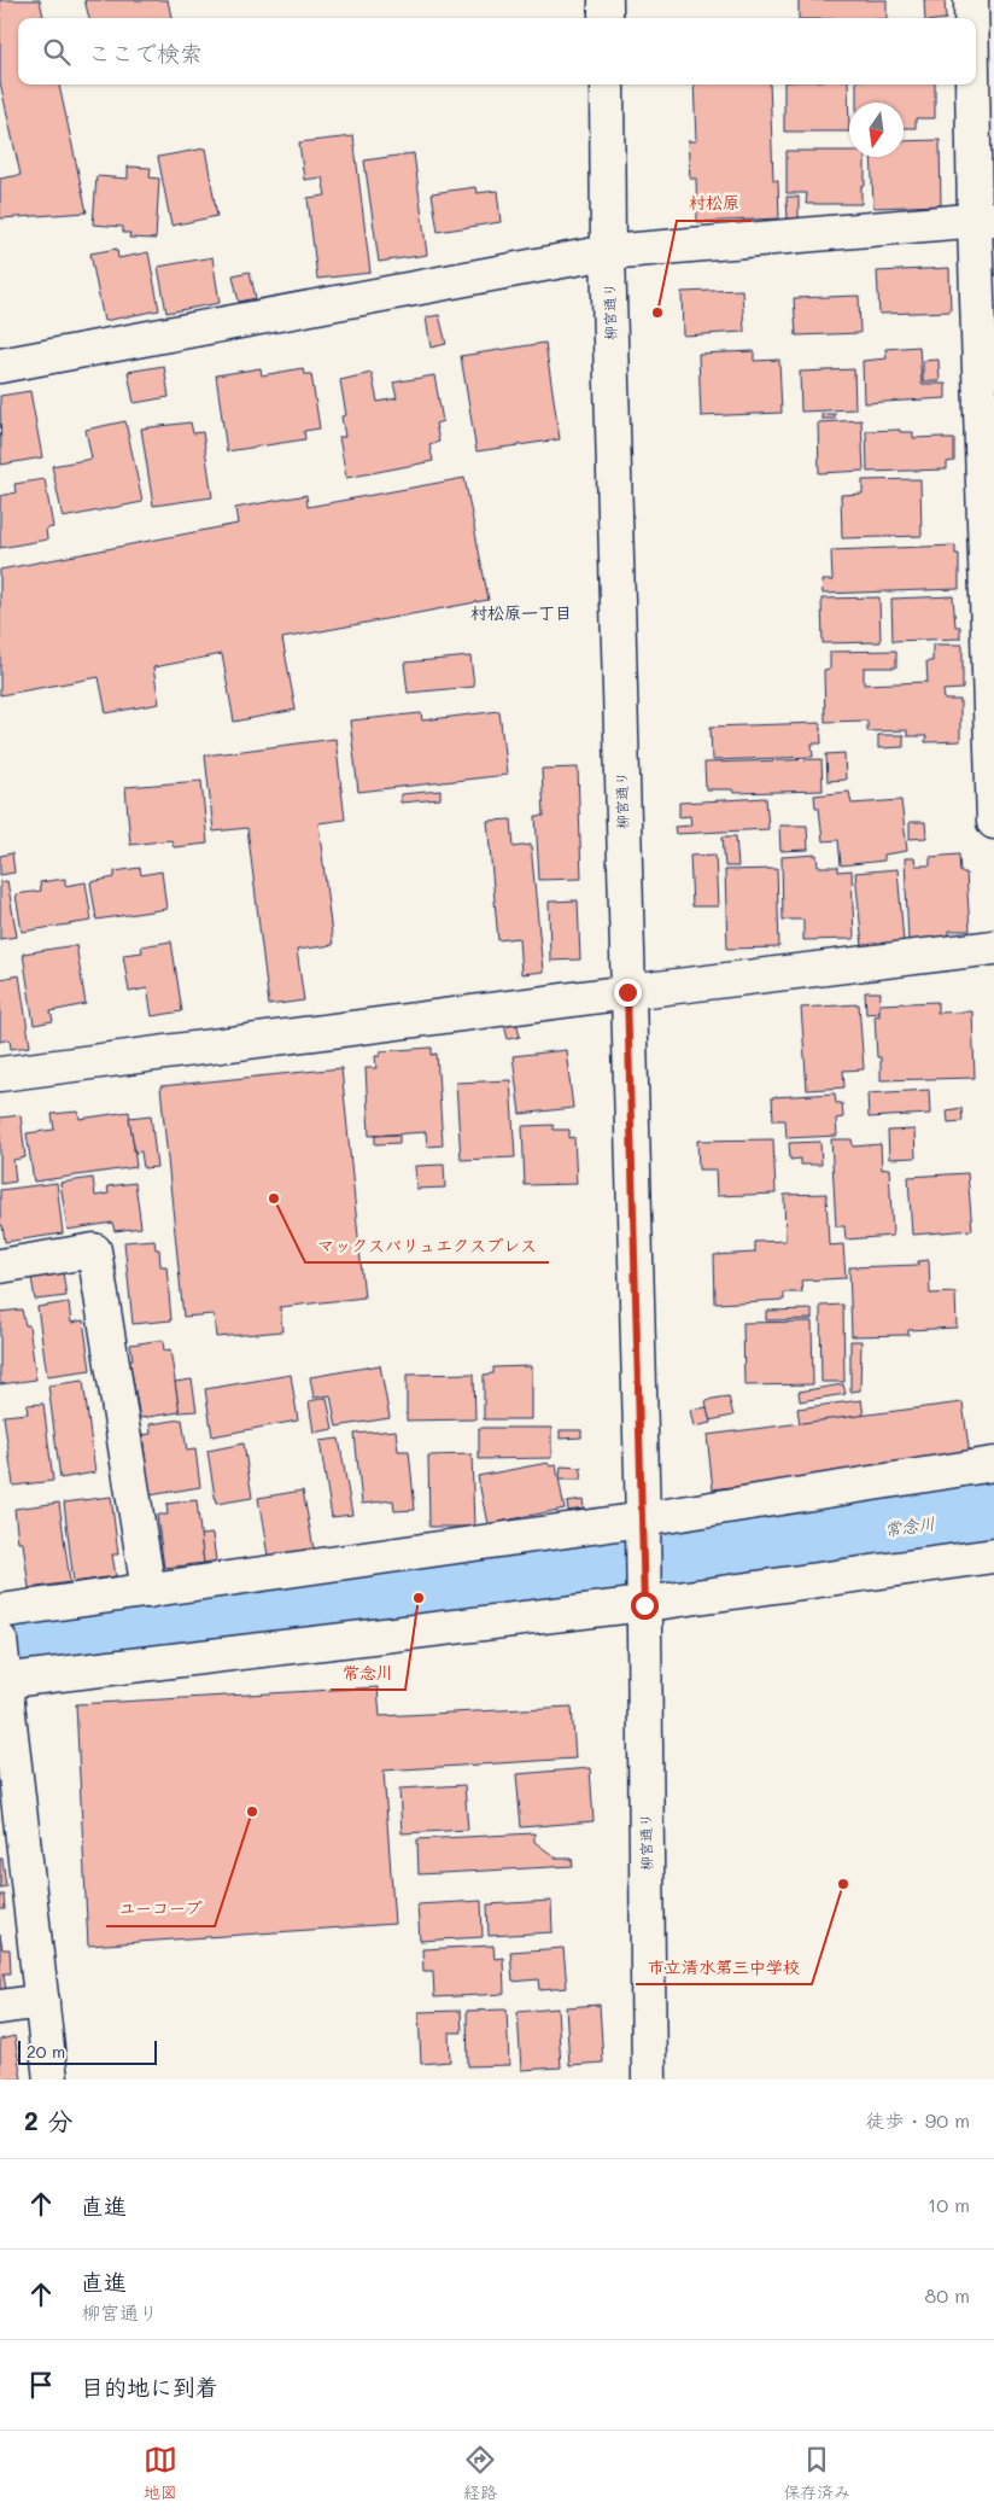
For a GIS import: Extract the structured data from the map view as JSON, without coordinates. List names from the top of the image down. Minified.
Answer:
{"streets":{"street":["柳宮通り"]},"districts":["村松原一丁目"],"water":["常念川"],"places":["村松原","マックスバリュエクスプレス","常念川","ユーコープ","市立清水第三中学校"],"scale_bar":"20 m","north":"bottom","page":{"search":"ここで検索","scale":"20 m","heading":["2 分","徒歩 · 90 m"],"list":[["直進","10 m"],["直進","柳宮通り","80 m"],"目的地に到着"],"nav":["地図","経路","保存済み"]}}
